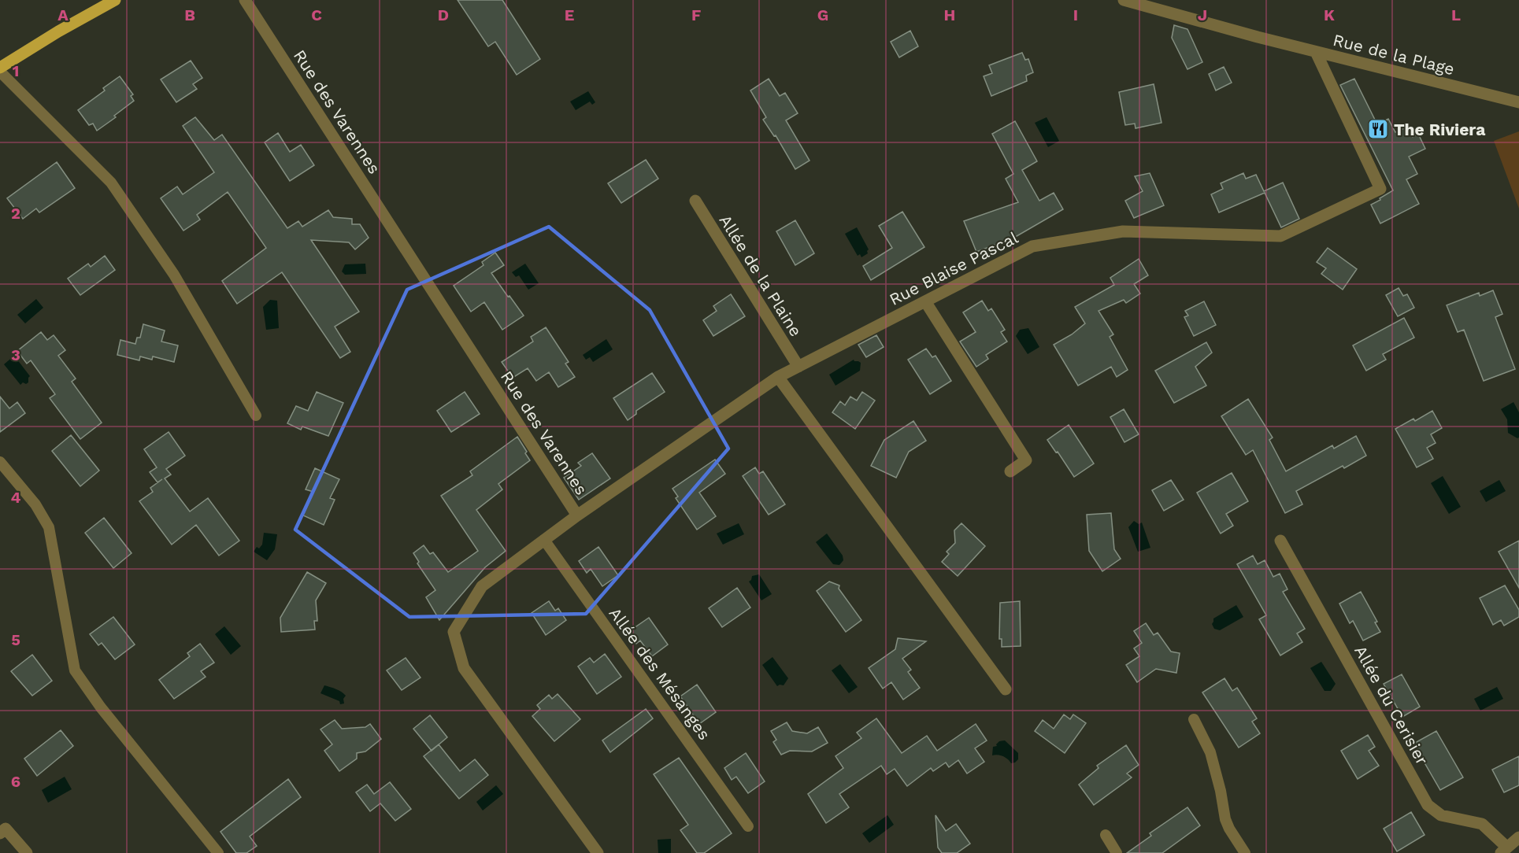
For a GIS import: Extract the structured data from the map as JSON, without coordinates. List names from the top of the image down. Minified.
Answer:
{"streets":{"street":["Rue de la Plage","Rue des Varennes","Rue Blaise Pascal","Allée de la Plaine","Allée du Cerisier"],"lane":["Allée des Mésanges"]},"crossings":[["Rue de la Plage","Rue Blaise Pascal"],["Rue des Varennes","Rue Blaise Pascal"],["Rue des Varennes","Allée des Mésanges"],["Rue Blaise Pascal","Allée de la Plaine"]],"places":{"restaurant":["The Riviera"]},"grid":{"columns":["A","B","C","D","E","F","G","H","I","J","K","L"],"rows":["1","2","3","4","5","6"]}}
